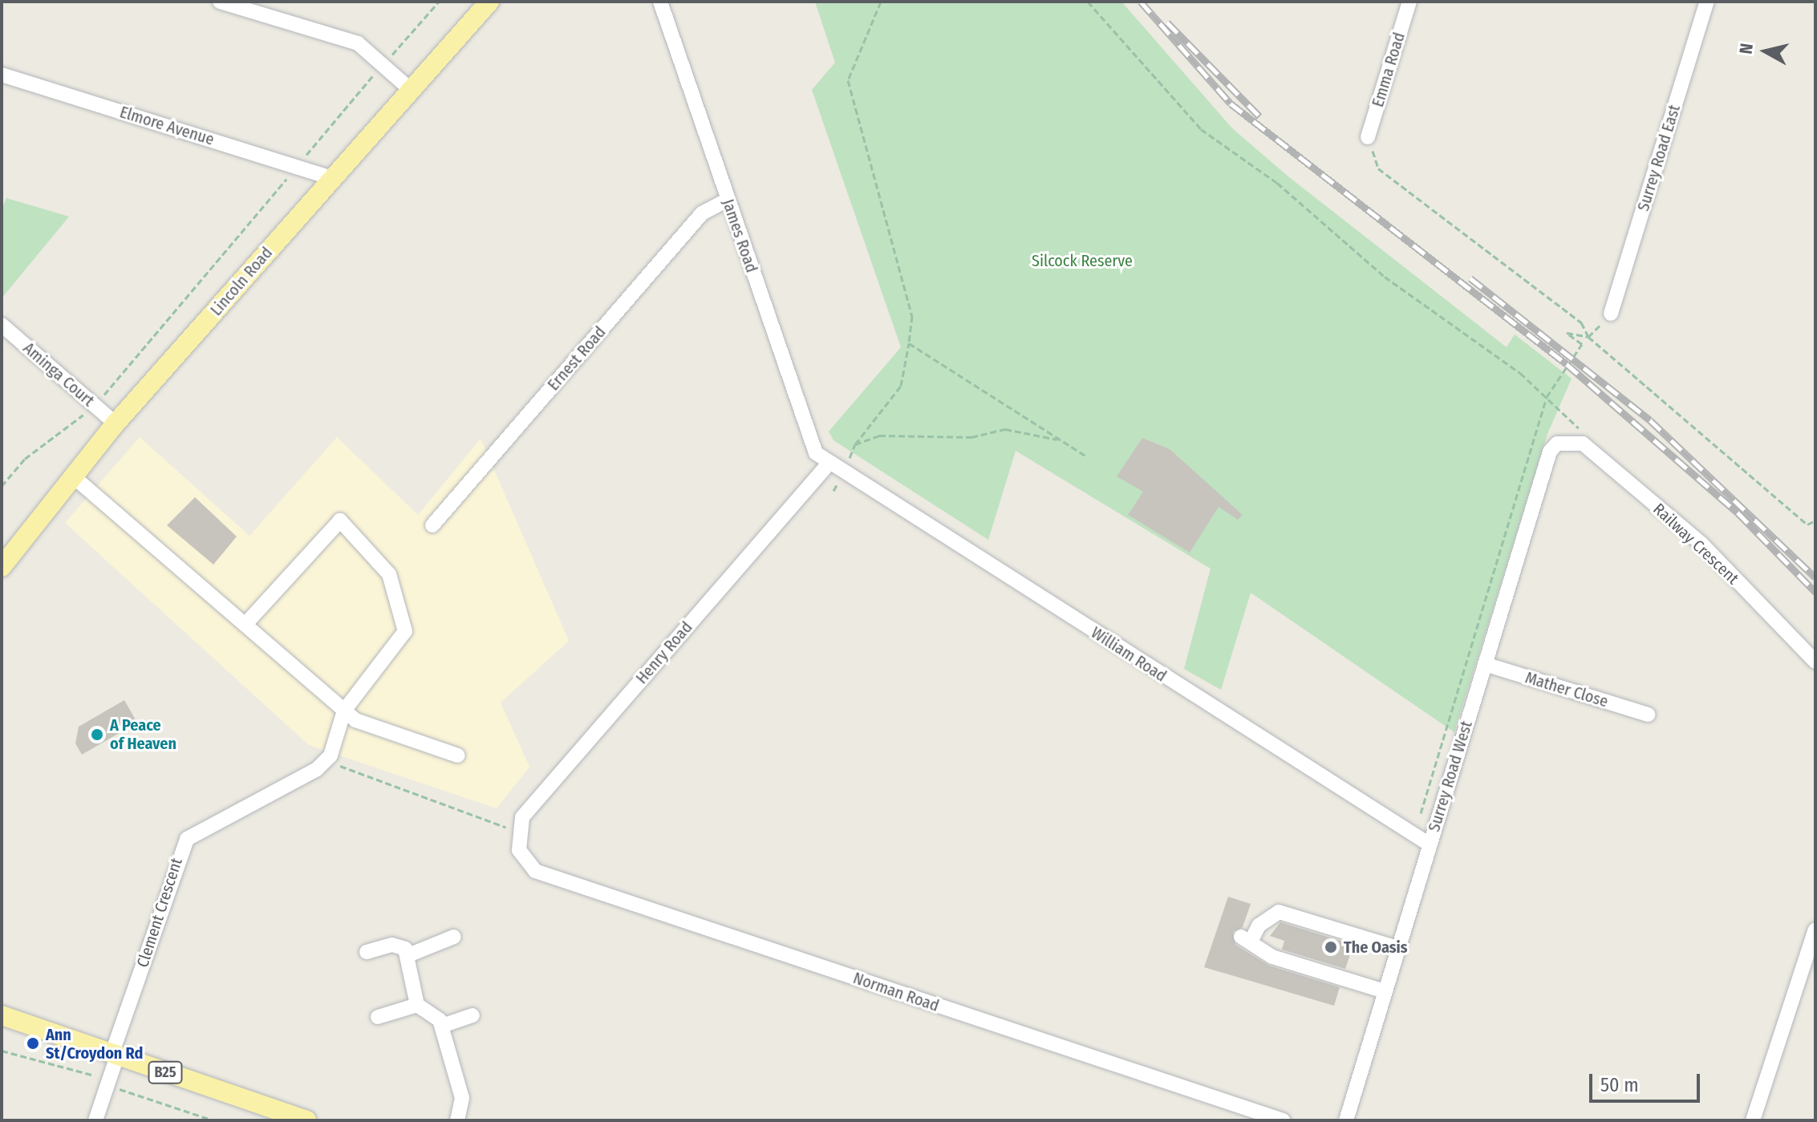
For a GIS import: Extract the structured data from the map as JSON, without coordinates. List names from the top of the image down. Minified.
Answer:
{"streets":{"main road":["Lincoln Road","B25"],"street":["Emma Road","Elmore Avenue","Surrey Road East","James Road","Ernest Road","Aminga Court","Railway Crescent","Henry Road","William Road","Mather Close","Surrey Road West","Clement Crescent","Norman Road"]},"crossings":[["Elmore Avenue","Lincoln Road"],["James Road","Ernest Road"],["James Road","Henry Road"],["James Road","William Road"],["Lincoln Road","Aminga Court"],["Railway Crescent","Surrey Road West"],["Henry Road","William Road"],["Henry Road","Norman Road"],["William Road","Surrey Road West"],["Mather Close","Surrey Road West"],["Clement Crescent","B25"]],"parks":["Silcock Reserve"],"places":["A Peace of Heaven","The Oasis","Ann St/Croydon Rd"],"scale_bar":"50 m","north":"left"}
